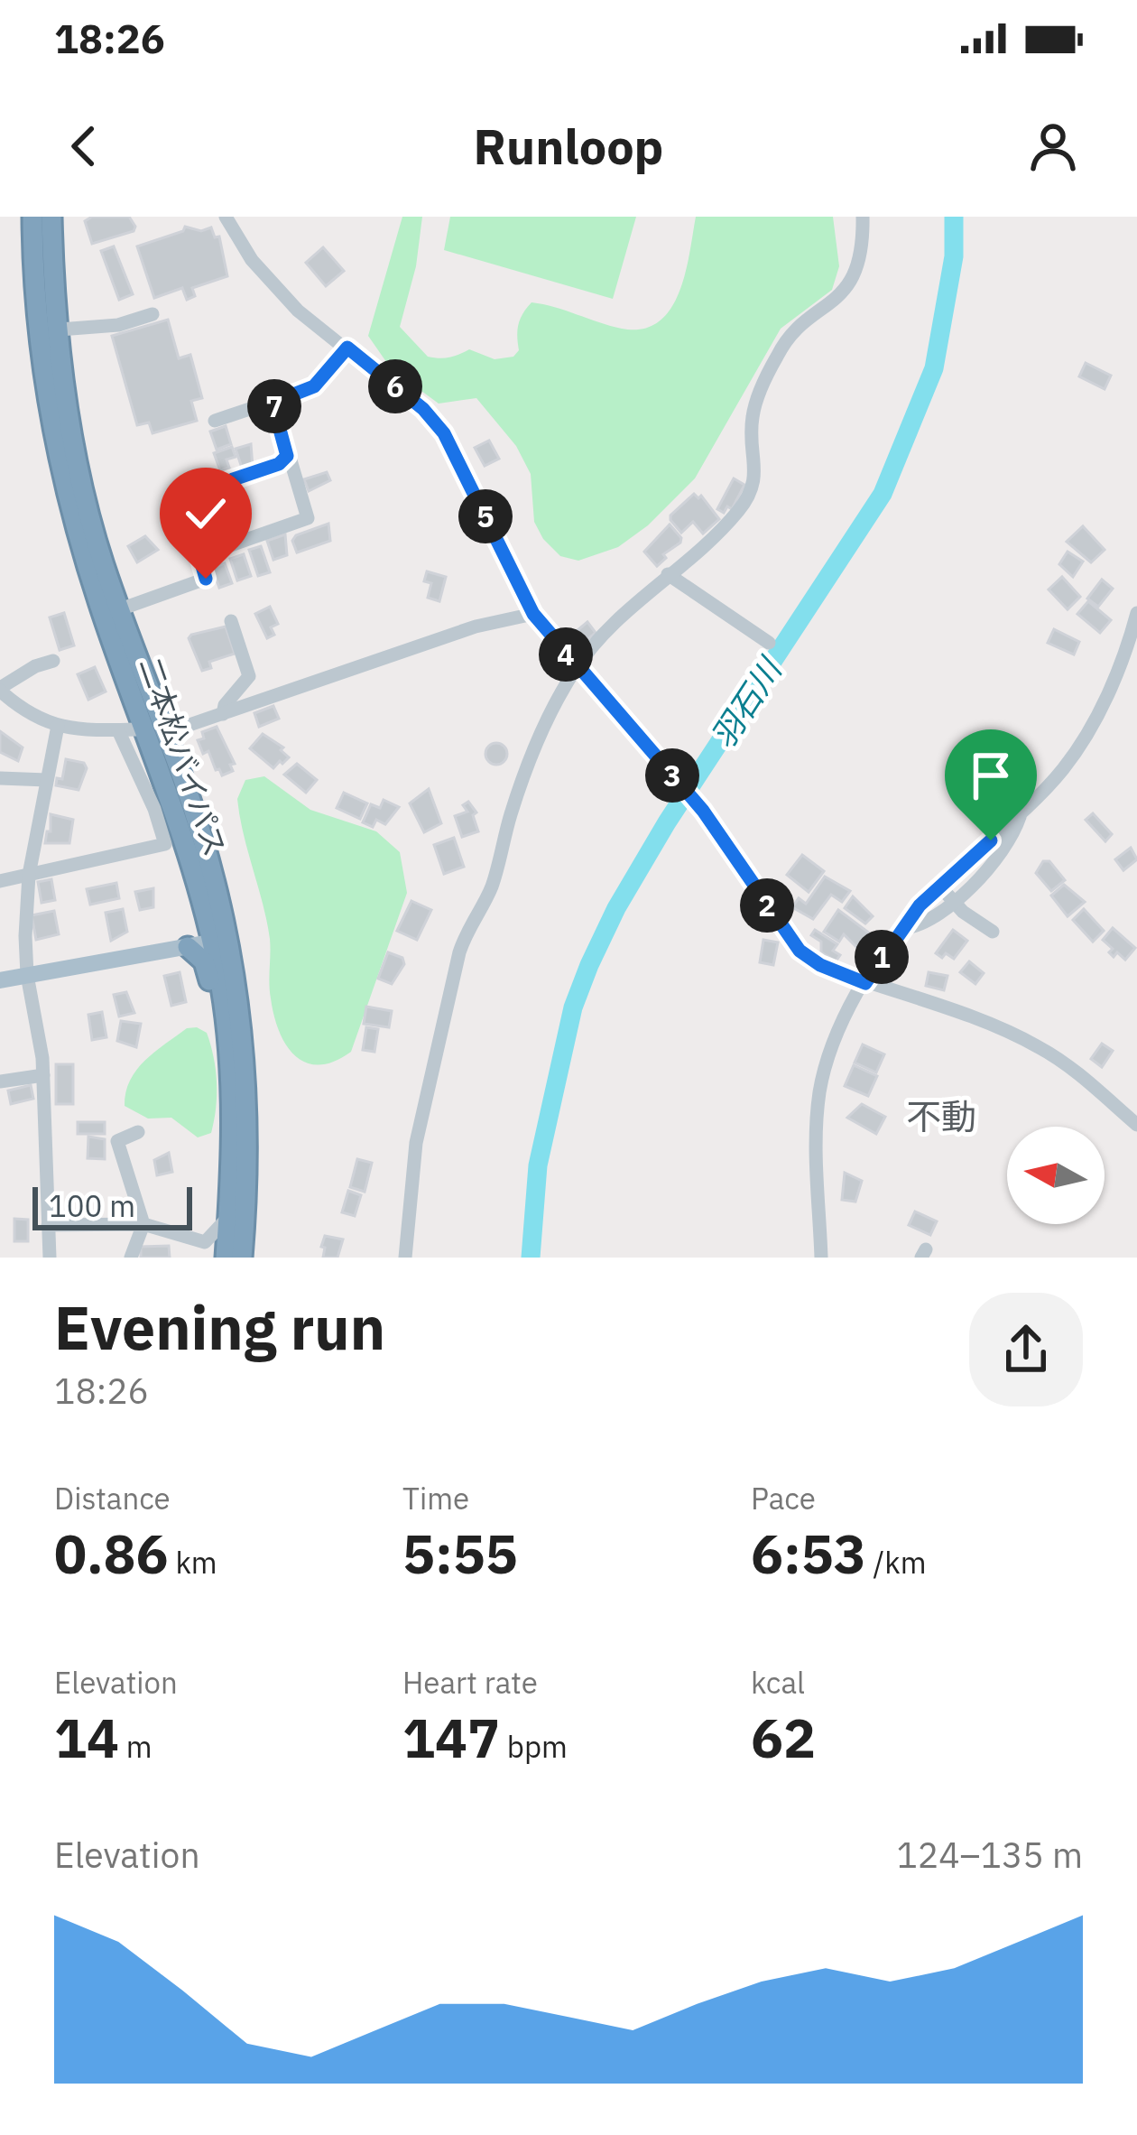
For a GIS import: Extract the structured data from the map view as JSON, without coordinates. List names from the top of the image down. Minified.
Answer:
{"streets":{"highway":["二本松バイパス"]},"districts":["不動"],"water":["羽石川"],"scale_bar":"100 m","north":"left","page":{"status":"18:26","header":"Runloop","pins":["6","7","5","4","3","2","1"],"scale":"100 m","heading":["Evening run","18:26"],"stats":[["Distance","0.86 km"],["Time","5:55"],["Pace","6:53 /km"],["Elevation","14 m"],["Heart rate","147 bpm"],["kcal","62"]],"chart":["Elevation","124–135 m"]}}
